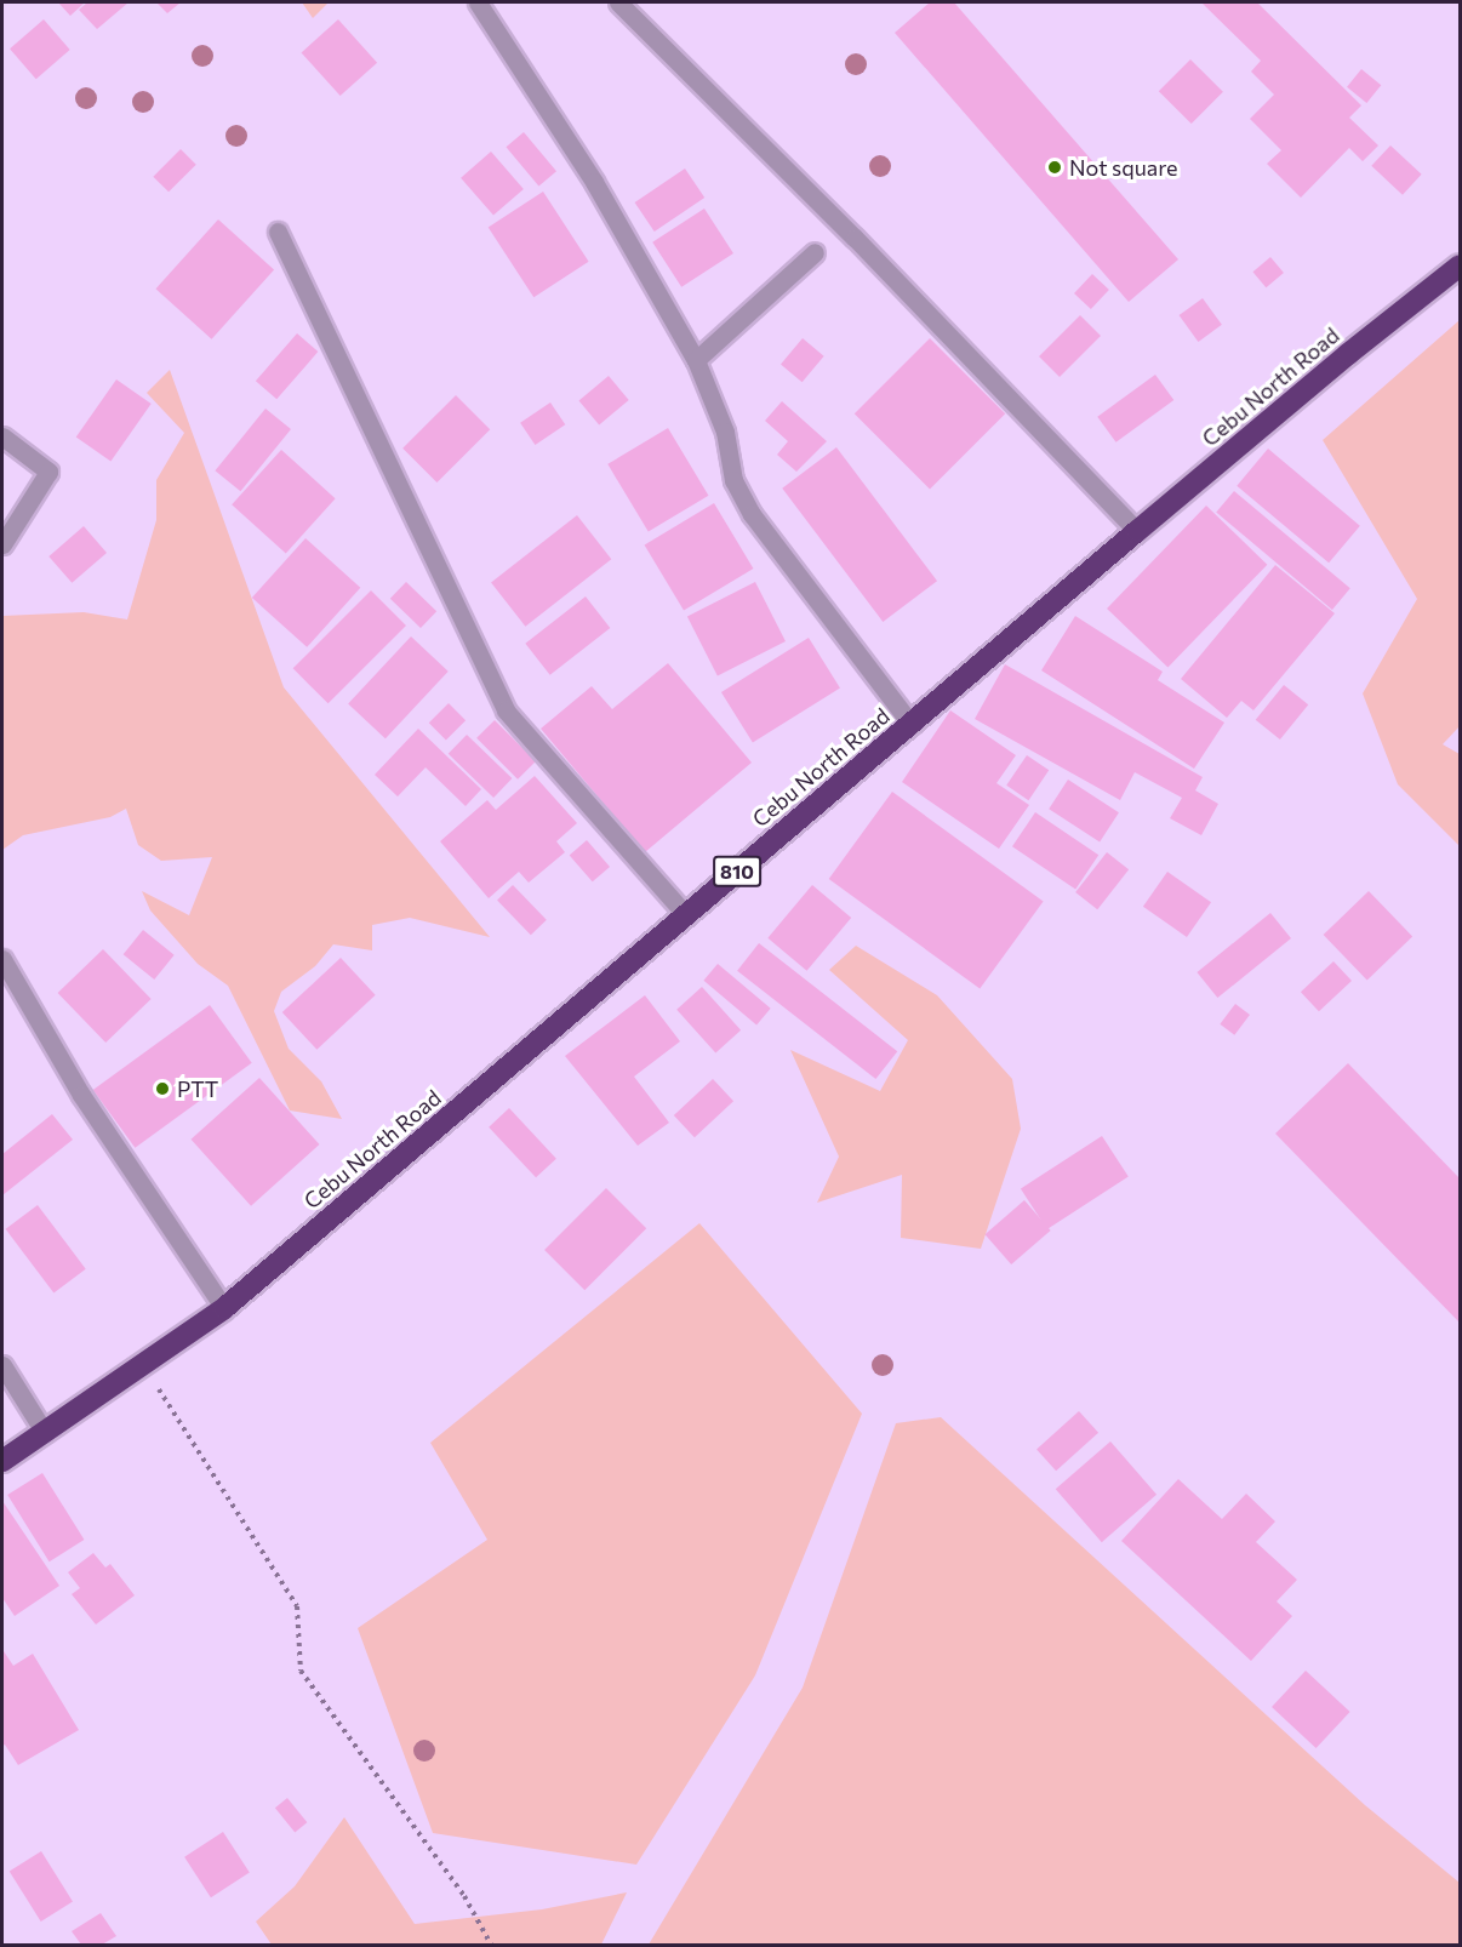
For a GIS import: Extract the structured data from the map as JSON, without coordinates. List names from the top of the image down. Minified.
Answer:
{"streets":{"highway":["Cebu North Road","810"]},"places":["Not square","PTT"]}
